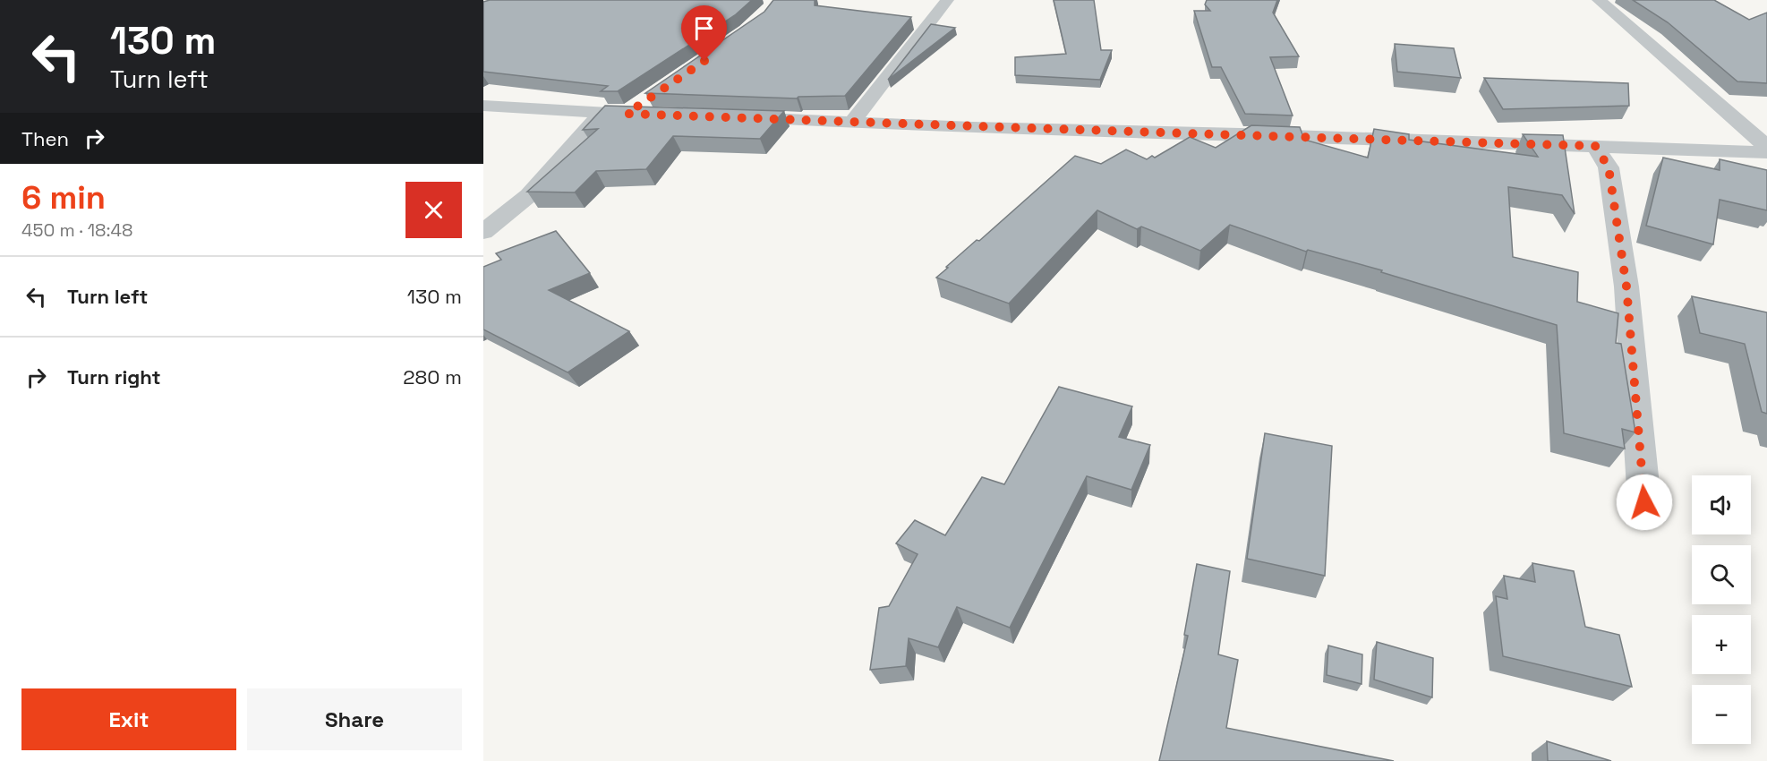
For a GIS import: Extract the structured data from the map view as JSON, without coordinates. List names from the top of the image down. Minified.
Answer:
{"page":{"turn":["130 m","Turn left"],"then":"Then","heading":["6 min","450 m · 18:48"],"list":[{"name":"Turn left","value":"130 m"},{"name":"Turn right","value":"280 m"}],"map_buttons":["+","−"],"buttons":["Exit","Share"]}}
